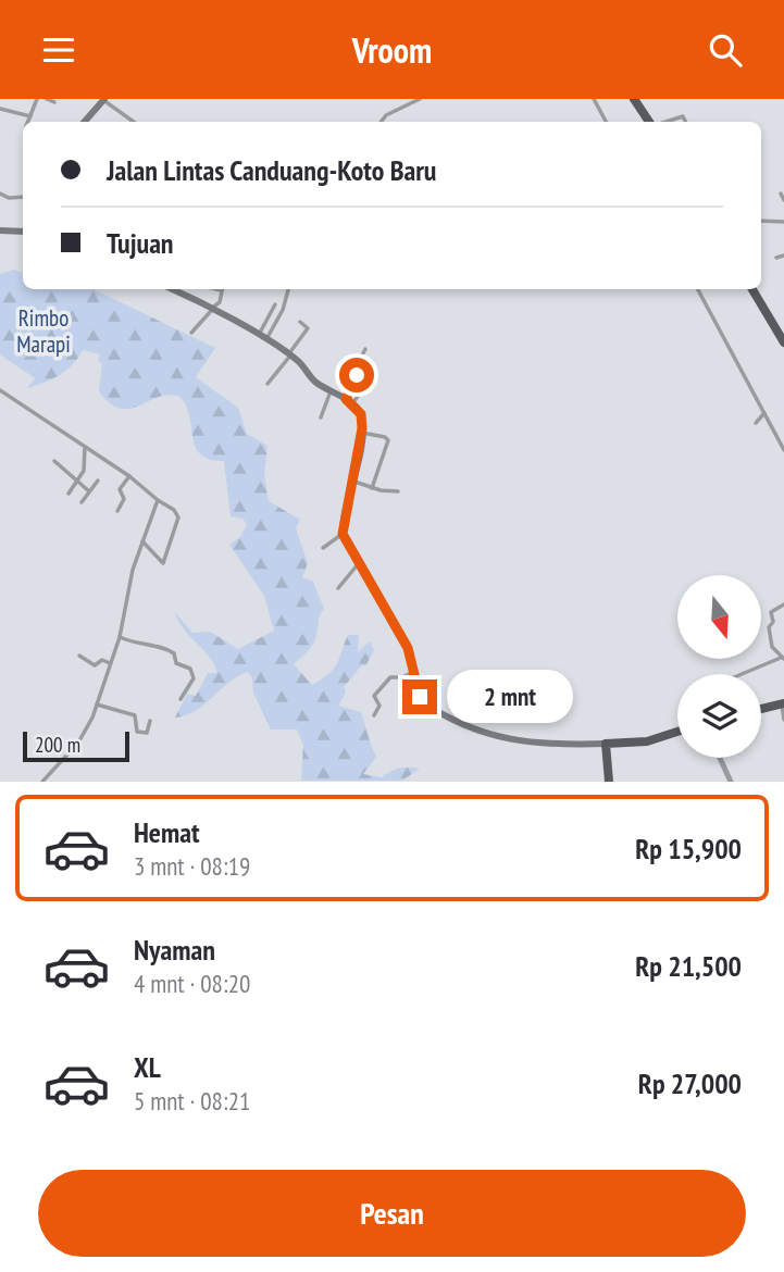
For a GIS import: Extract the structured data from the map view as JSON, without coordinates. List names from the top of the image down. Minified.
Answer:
{"parks":["Rimbo Marapi"],"scale_bar":"200 m","north":"bottom","page":{"header":"Vroom","banner":["Jalan Lintas Canduang-Koto Baru","Tujuan"],"bubble":"2 mnt","scale":"200 m","list":[{"name":"Hemat","note":"3 mnt · 08:19","value":"Rp 15,900"},{"name":"Nyaman","note":"4 mnt · 08:20","value":"Rp 21,500"},{"name":"XL","note":"5 mnt · 08:21","value":"Rp 27,000"}],"buttons":"Pesan"}}
